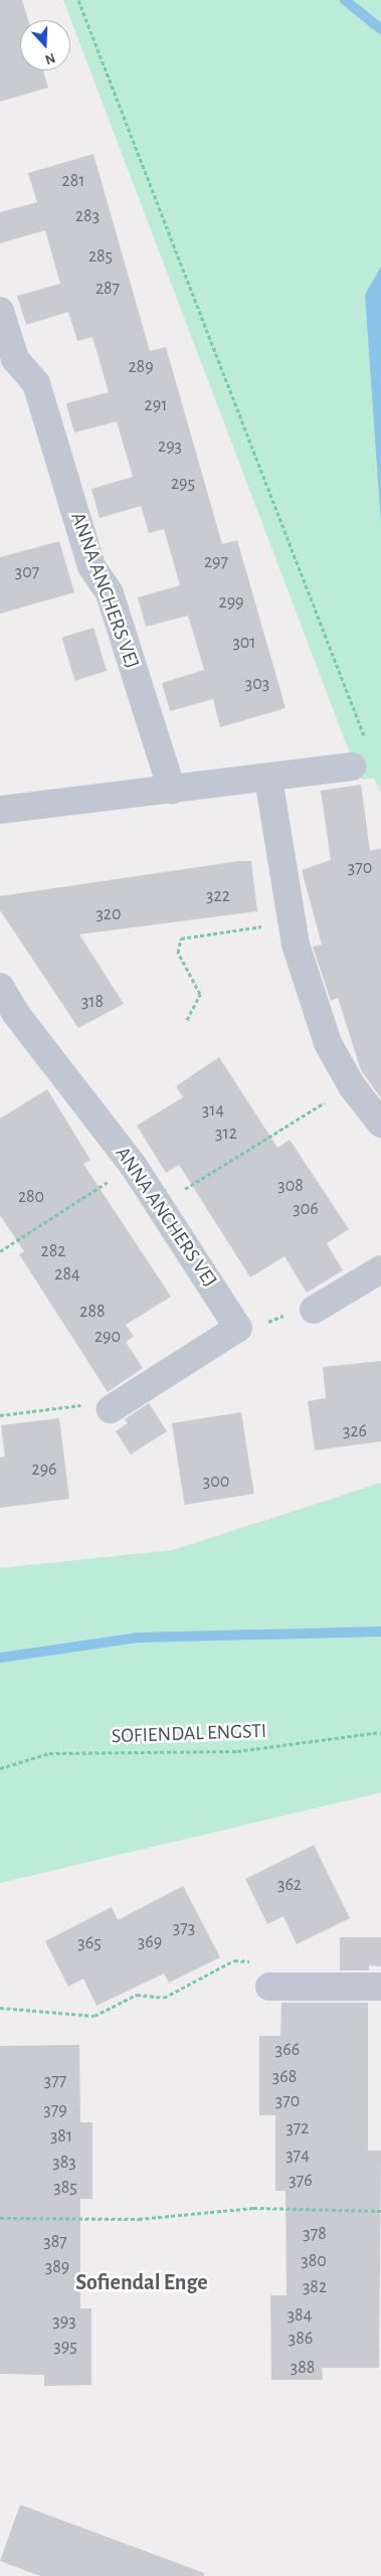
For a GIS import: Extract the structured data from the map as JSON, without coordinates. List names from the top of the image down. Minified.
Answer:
{"streets":{"street":["ANNA ANCHERS VEJ"],"path":["SOFIENDAL ENGSTI"]},"districts":["Sofiendal Enge"],"house_numbers":["281","283","285","287","289","291","293","295","297","307","299","301","303","370","322","320","318","314","312","308","280","306","282","284","288","290","326","296","300","362","373","369","365","366","368","377","370","379","372","381","374","383","376","385","378","387","380","389","382","384","393","386","395","388"],"north":"bottom"}
